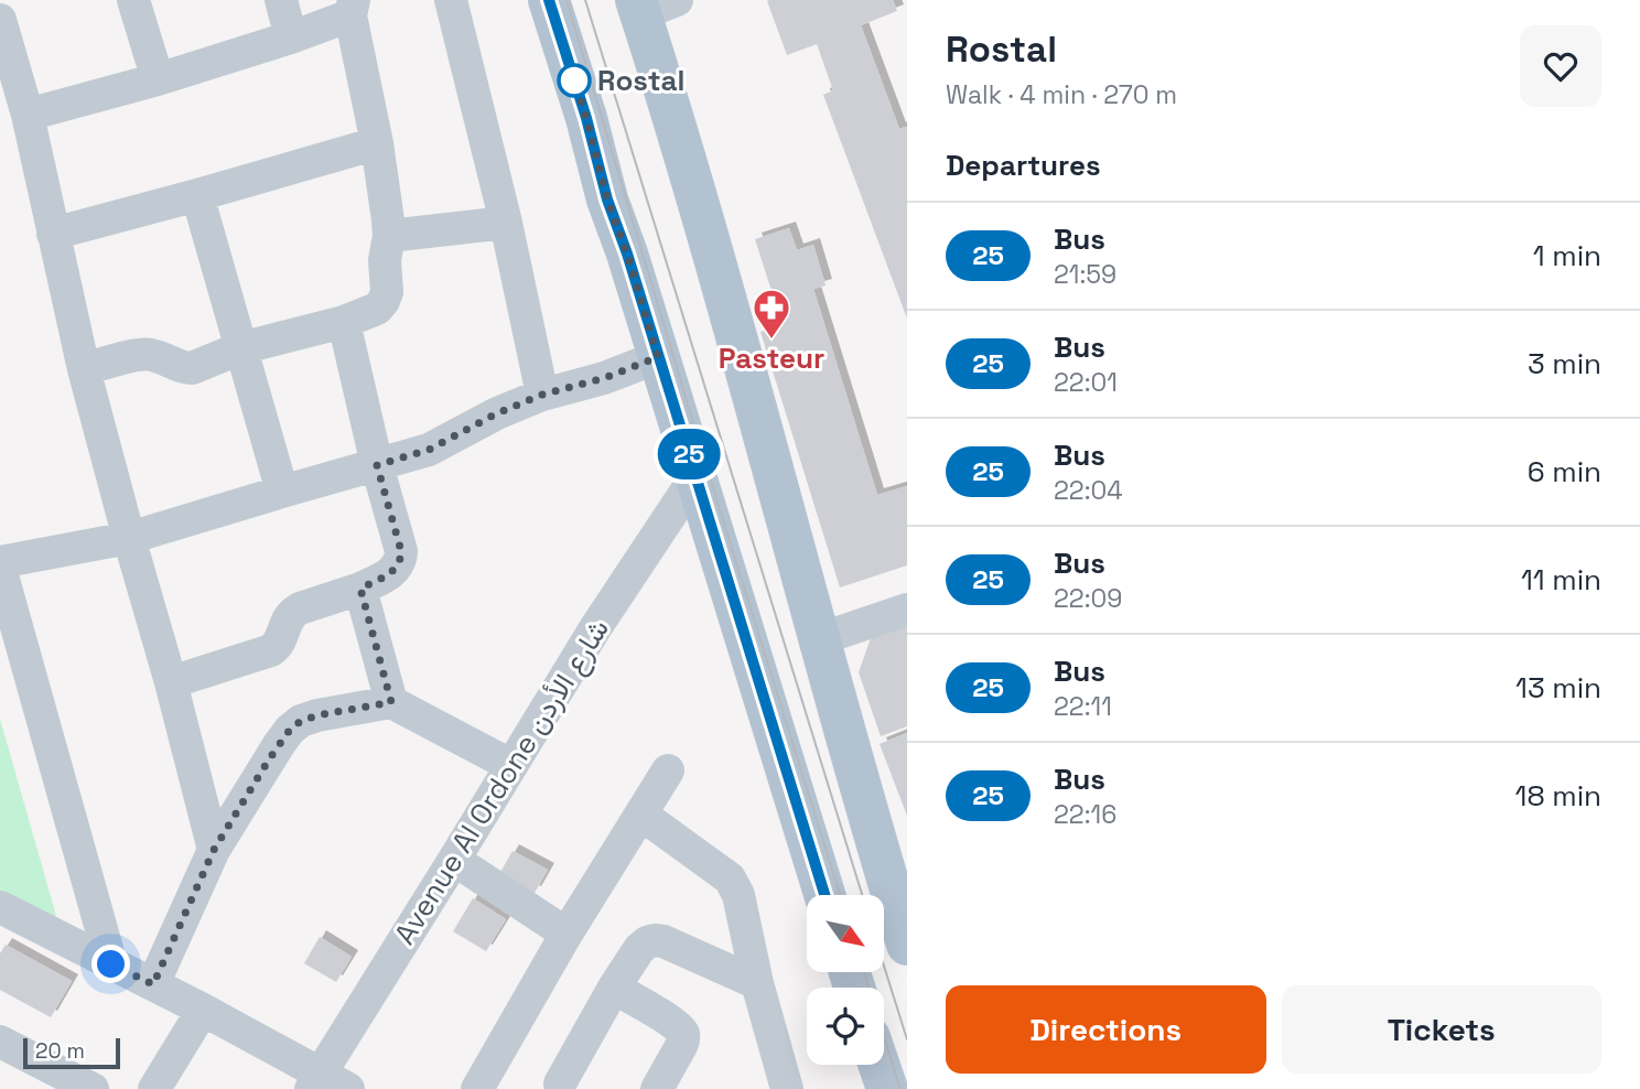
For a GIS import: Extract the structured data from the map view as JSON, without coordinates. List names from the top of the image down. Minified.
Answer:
{"streets":{"street":["Avenue Al Ordone شارع الأردن"]},"places":{"other":["Rostal"],"pharmacy":["Pasteur"]},"lines":["bus line 25"],"scale_bar":"20 m","north":"bottom right","page":{"on_map":"25","heading":[["Rostal","Walk · 4 min · 270 m"],"Departures"],"list":[{"mark":"25","name":"Bus","note":"21:59","value":"1 min"},{"mark":"25","name":"Bus","note":"22:01","value":"3 min"},{"mark":"25","name":"Bus","note":"22:04","value":"6 min"},{"mark":"25","name":"Bus","note":"22:09","value":"11 min"},{"mark":"25","name":"Bus","note":"22:11","value":"13 min"},{"mark":"25","name":"Bus","note":"22:16","value":"18 min"}],"buttons":["Directions","Tickets"],"scale":"20 m"}}
